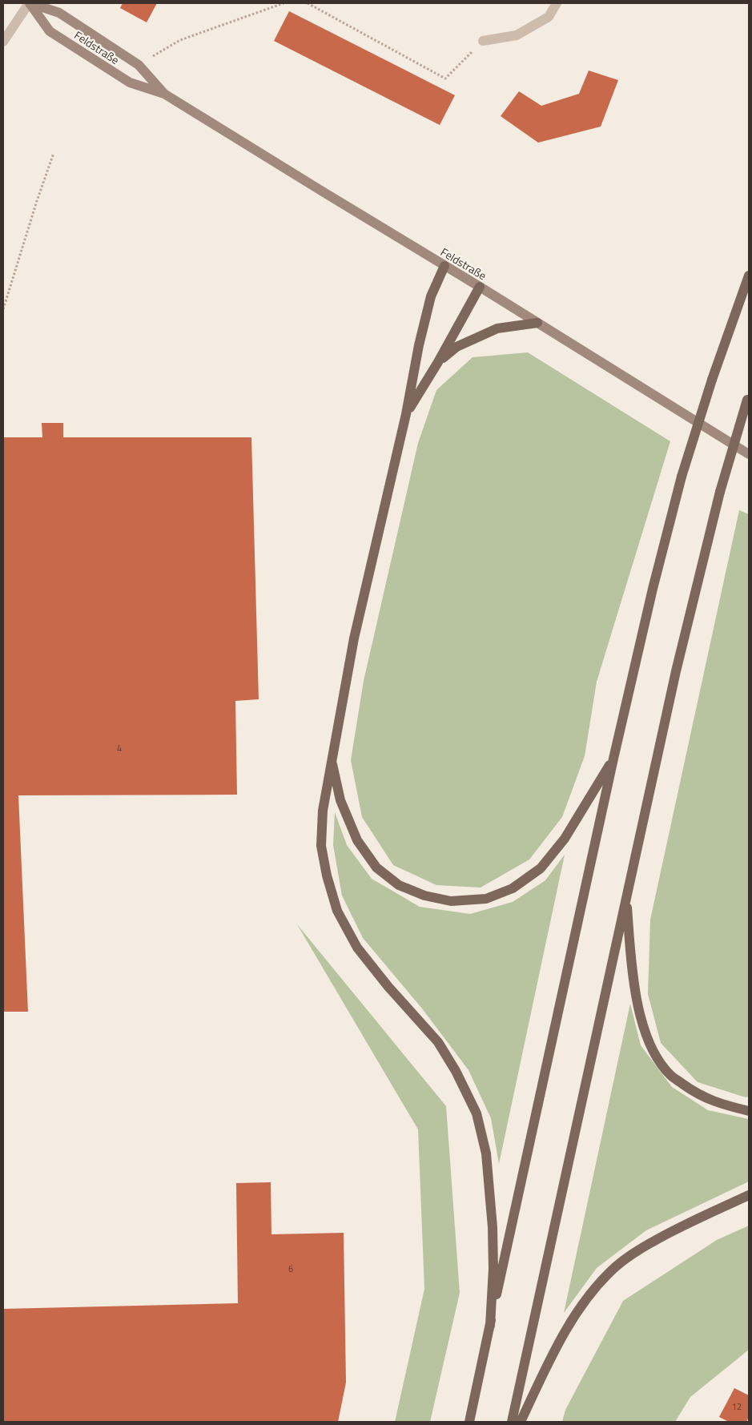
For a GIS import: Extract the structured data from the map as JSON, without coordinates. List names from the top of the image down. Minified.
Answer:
{"streets":{"main road":["Feldstraße"]},"house_numbers":["4","6","12"]}
